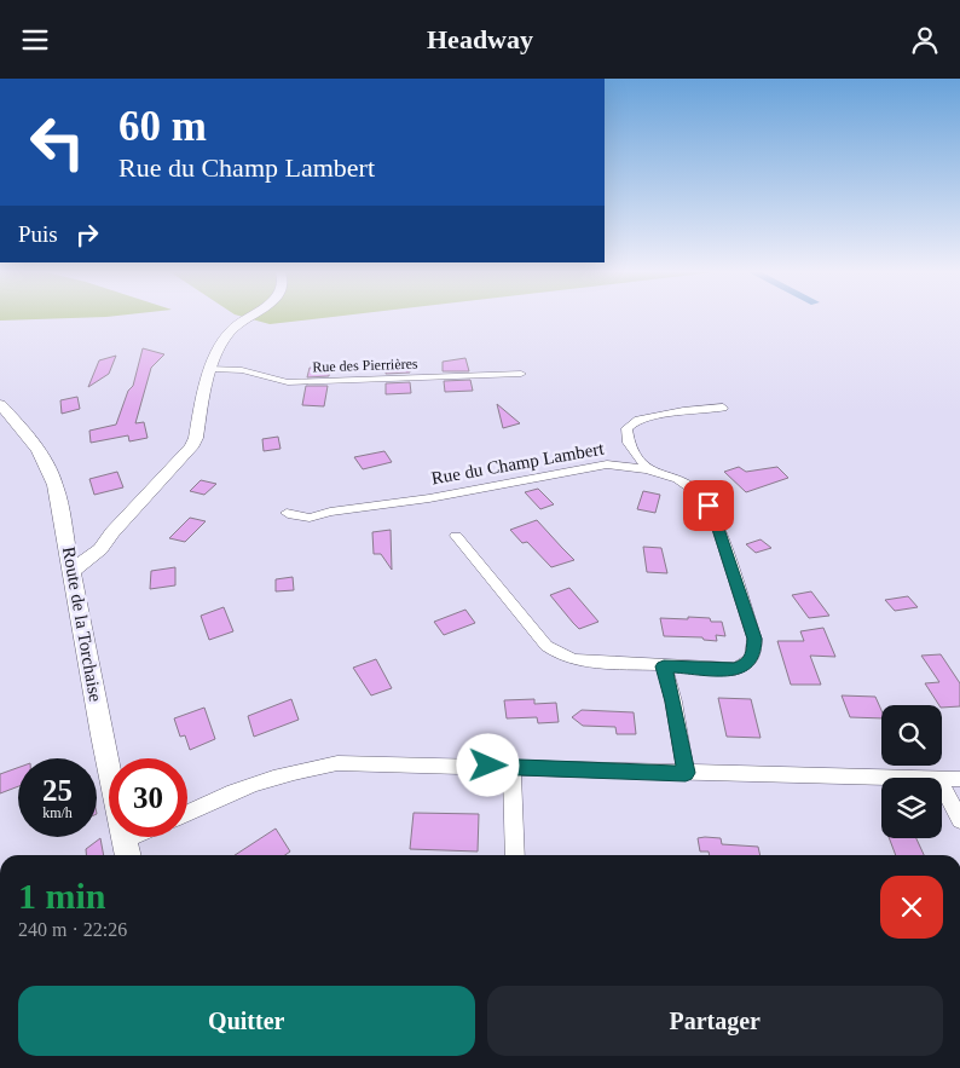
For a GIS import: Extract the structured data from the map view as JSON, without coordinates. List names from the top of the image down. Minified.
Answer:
{"streets":{"street":["Rue des Pierrières","Rue du Champ Lambert","Route de la Torchaise"]},"page":{"header":"Headway","turn":["60 m","Rue du Champ Lambert"],"then":"Puis","speed":"25 km/h","limit":"30","heading":["1 min","240 m · 22:26"],"buttons":["Quitter","Partager"]}}
